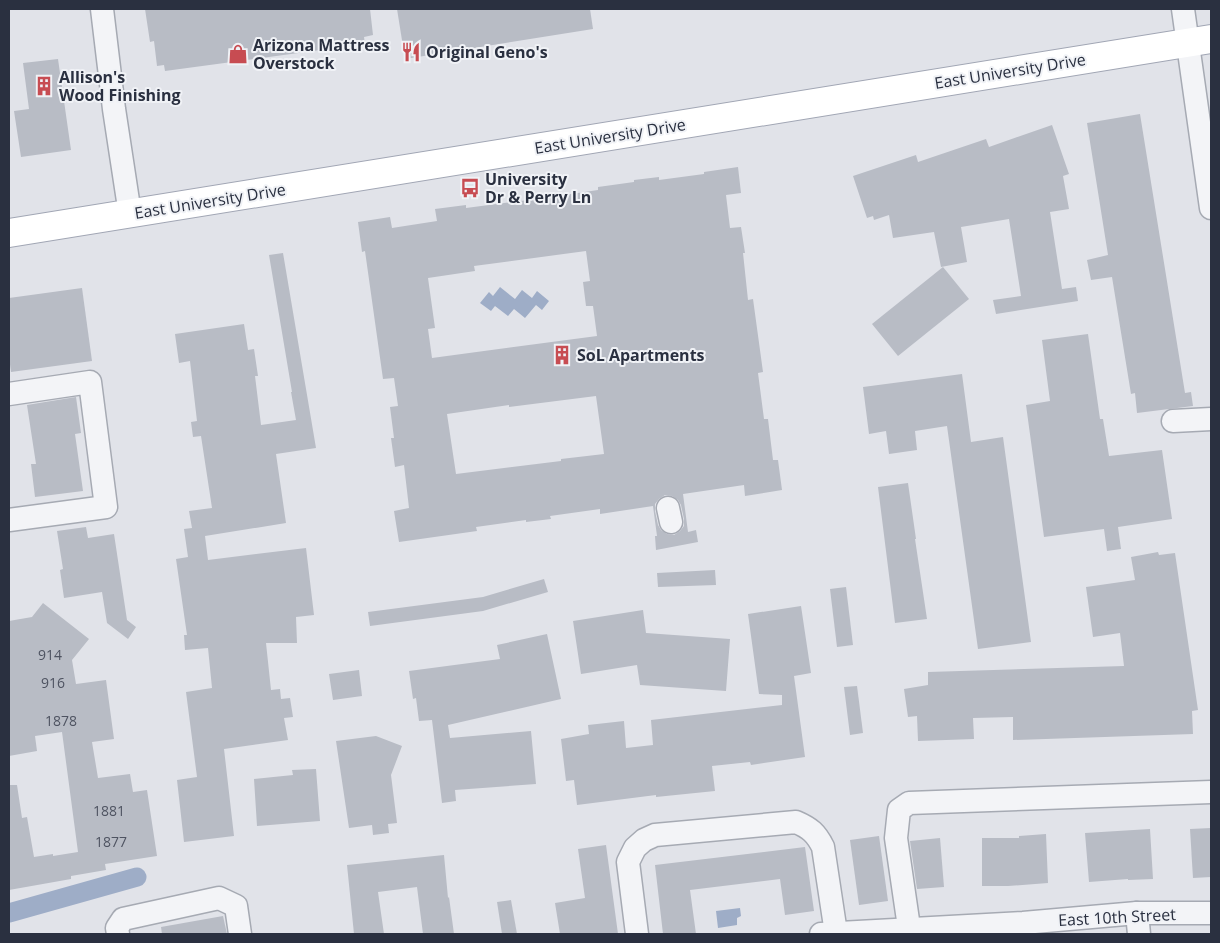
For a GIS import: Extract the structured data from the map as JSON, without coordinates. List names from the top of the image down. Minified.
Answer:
{"streets":{"main road":["East University Drive"],"street":["East 10th Street"]},"places":{"restaurant":["Original Geno's"],"shop":["Arizona Mattress Overstock"],"building":["Allison's Wood Finishing","SoL Apartments"],"bus stop":["University Dr & Perry Ln"]},"house_numbers":["914","916","1878","1881","1877"]}
